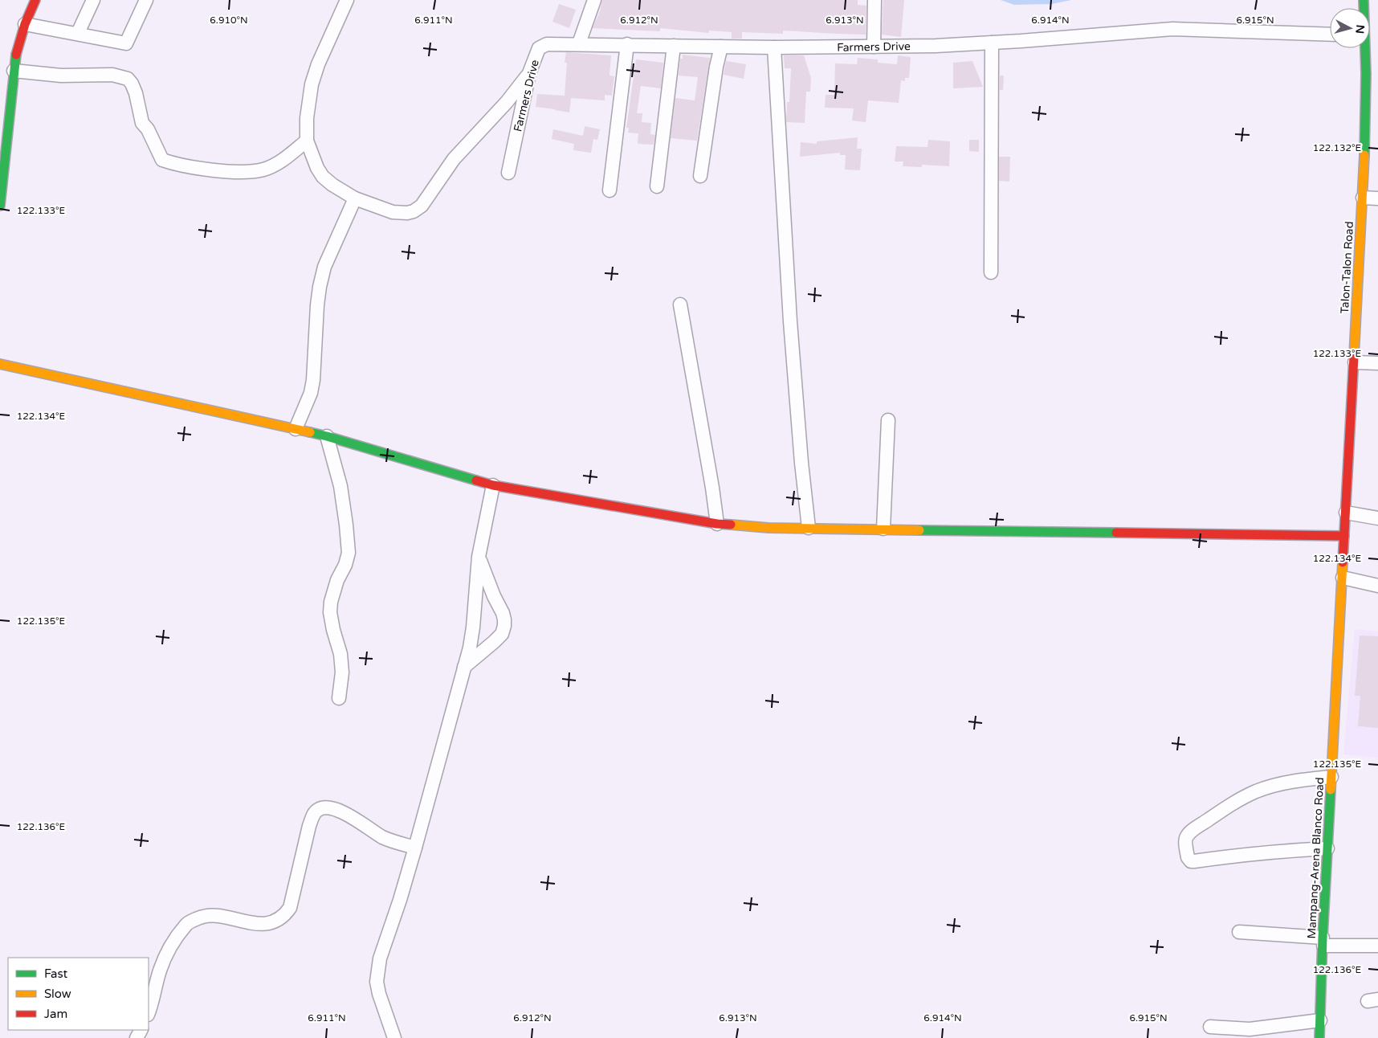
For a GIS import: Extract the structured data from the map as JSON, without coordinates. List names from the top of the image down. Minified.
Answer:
{"streets":{"street":["Farmers Drive","Talon-Talon Road","Mampang-Arena Blanco Road"]},"crossings":[["Talon-Talon Road","Mampang-Arena Blanco Road"]],"legend":["Fast","Slow","Jam"],"north":"right","coordinates":["6.910°N","6.911°N","6.912°N","6.913°N","6.914°N","6.915°N","122.132°E","122.133°E","122.134°E","122.135°E","122.136°E"]}
